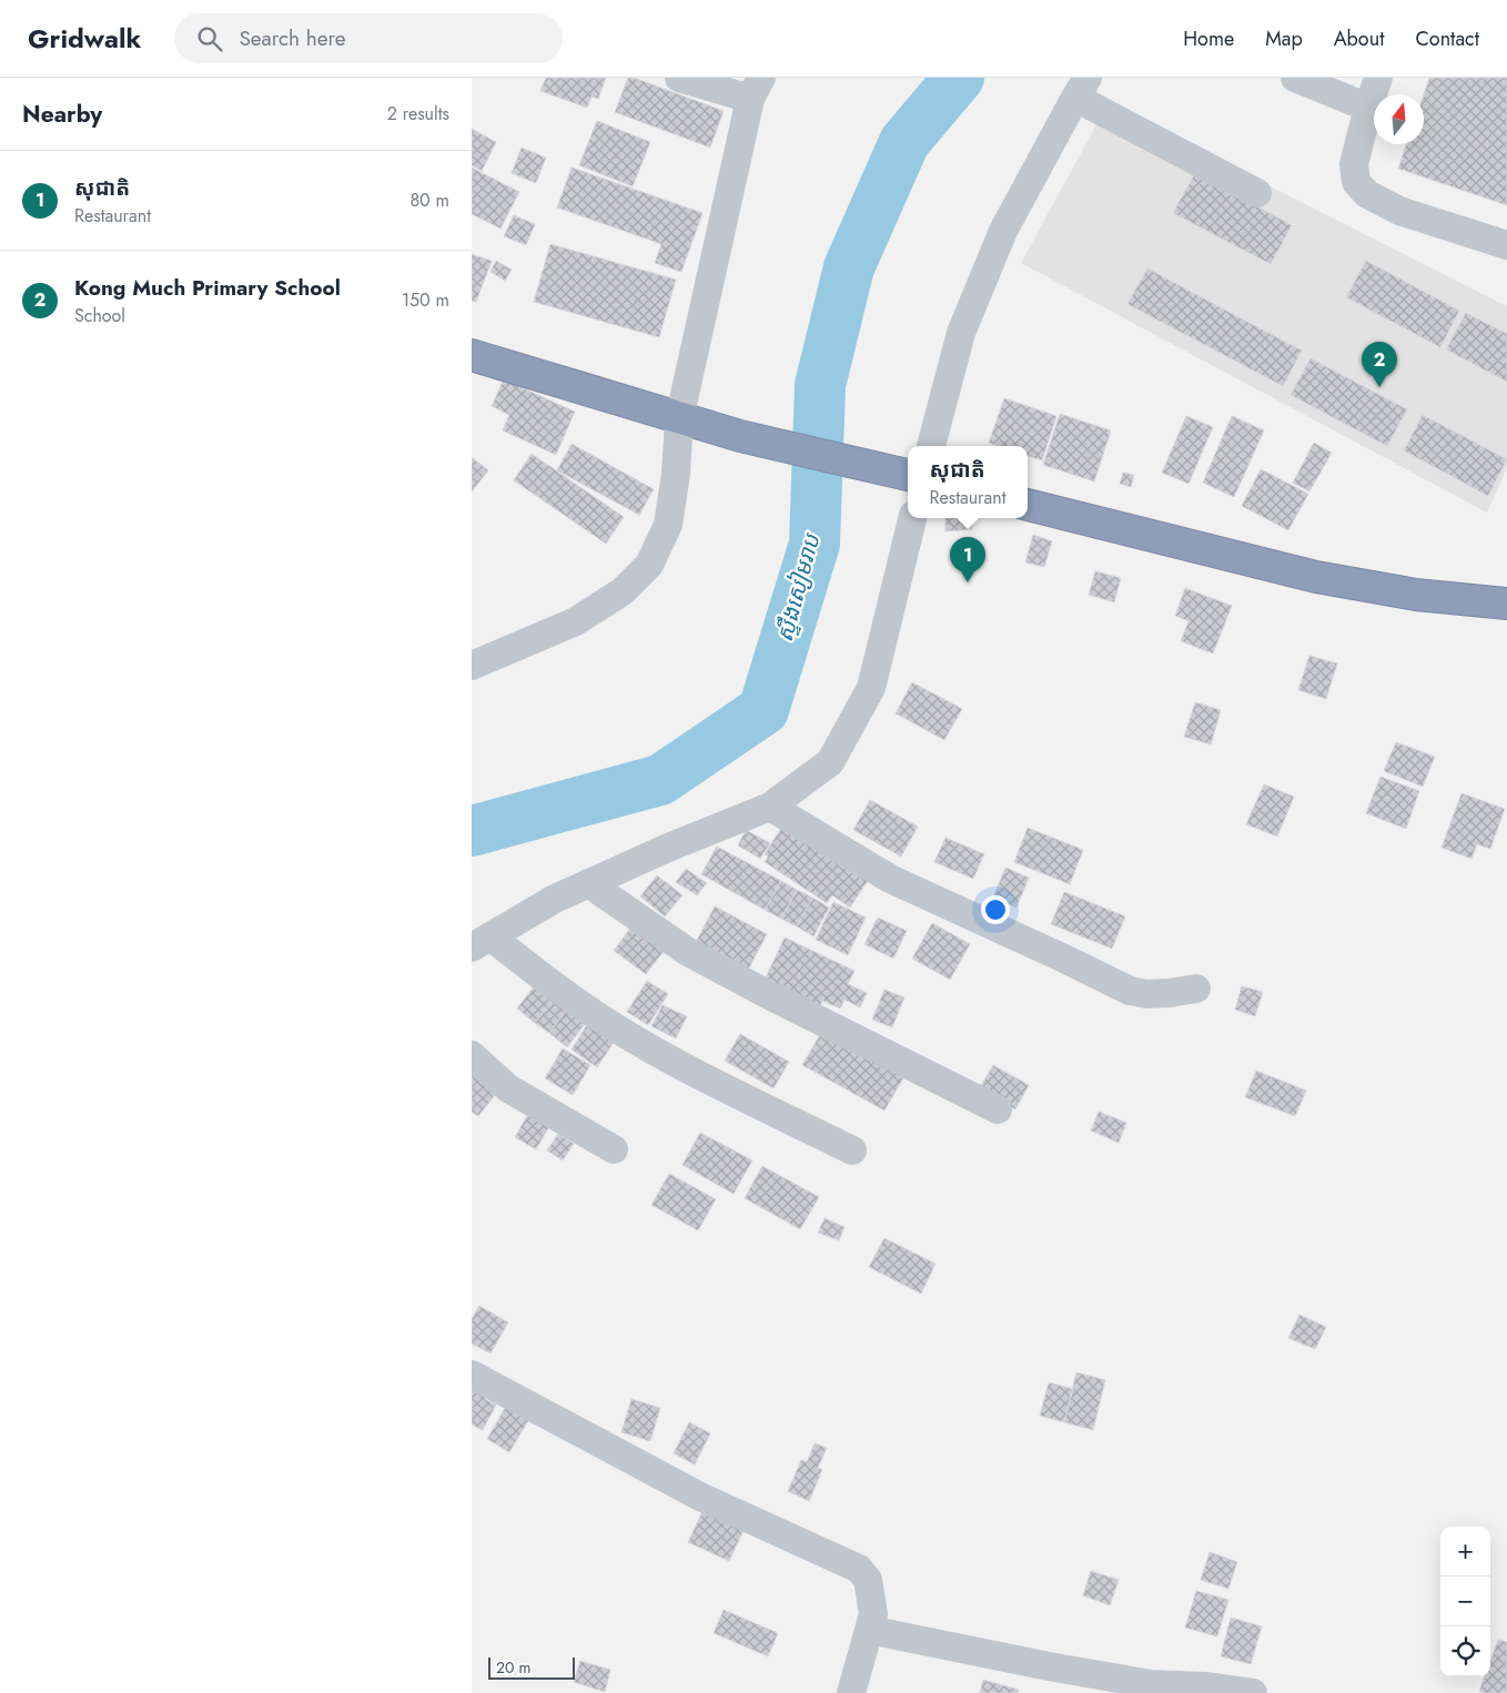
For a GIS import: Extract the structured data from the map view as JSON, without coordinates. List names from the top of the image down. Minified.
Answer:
{"water":["ស្ទឹងសៀមរាប"],"scale_bar":"20 m","north":"top","page":{"header":"Gridwalk","search":"Search here","nav":["Home","Map","About","Contact"],"heading":["Nearby","2 results"],"list":[{"mark":"1","name":"សុជាតិ","note":"Restaurant","value":"80 m"},{"mark":"2","name":"Kong Much Primary School","note":"School","value":"150 m"}],"pins":["2","1"],"popup":["សុជាតិ","Restaurant"],"map_buttons":["+","−"],"scale":"20 m"}}
